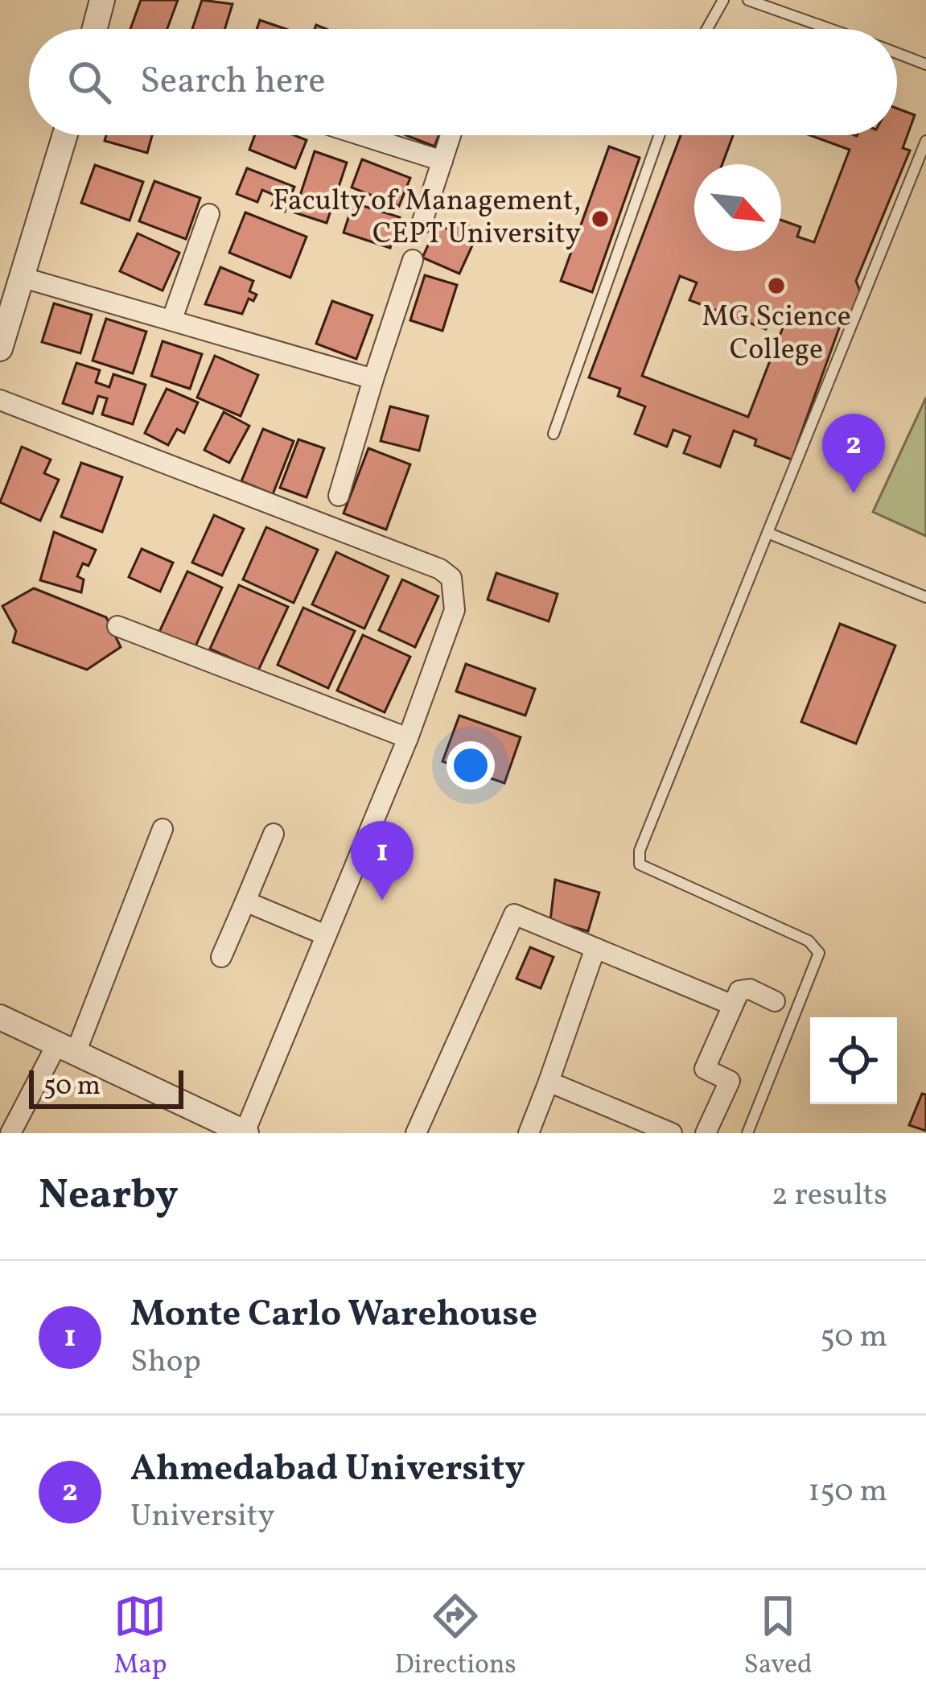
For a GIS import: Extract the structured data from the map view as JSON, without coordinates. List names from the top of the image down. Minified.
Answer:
{"places":["Faculty of Management, CEPT University","MG Science College"],"scale_bar":"50 m","north":"bottom right","page":{"search":"Search here","pins":["2","1"],"scale":"50 m","heading":["Nearby","2 results"],"list":[{"mark":"1","name":"Monte Carlo Warehouse","note":"Shop","value":"50 m"},{"mark":"2","name":"Ahmedabad University","note":"University","value":"150 m"}],"nav":["Map","Directions","Saved"]}}
